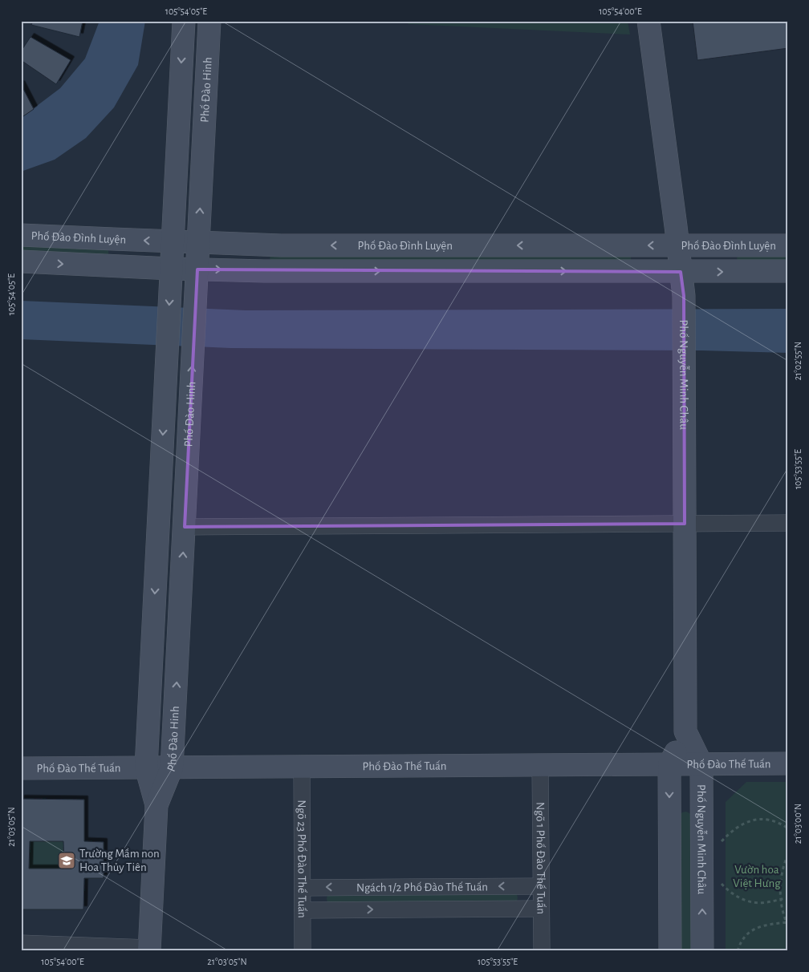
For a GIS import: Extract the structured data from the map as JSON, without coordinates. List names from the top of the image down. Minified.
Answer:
{"streets":{"street":["Phố Đào Hinh","Phố Đào Đình Luyện","Phố Nguyễn Minh Châu","Phố Đào Thế Tuấn","Ngõ 1 Phố Đào Thế Tuấn","Ngõ 23 Phố Đào Thế Tuấn","Ngách 1/2 Phố Đào Thế Tuấn"]},"crossings":[["Phố Đào Hinh","Phố Đào Đình Luyện"],["Phố Đào Hinh","Phố Đào Thế Tuấn"],["Phố Đào Đình Luyện","Phố Nguyễn Minh Châu"],["Phố Nguyễn Minh Châu","Phố Đào Thế Tuấn"],["Phố Đào Thế Tuấn","Ngõ 1 Phố Đào Thế Tuấn"],["Phố Đào Thế Tuấn","Ngõ 23 Phố Đào Thế Tuấn"],["Ngõ 1 Phố Đào Thế Tuấn","Ngách 1/2 Phố Đào Thế Tuấn"],["Ngõ 23 Phố Đào Thế Tuấn","Ngách 1/2 Phố Đào Thế Tuấn"]],"parks":["Vườn hoa Việt Hưng"],"places":{"school or university":["Trường Mầm non Hoa Thủy Tiên"]},"coordinates":["105°54'05\"E","105°54'00\"E","21°02'55\"N","105°53'55\"E","21°03'00\"N","21°03'05\"N"]}
